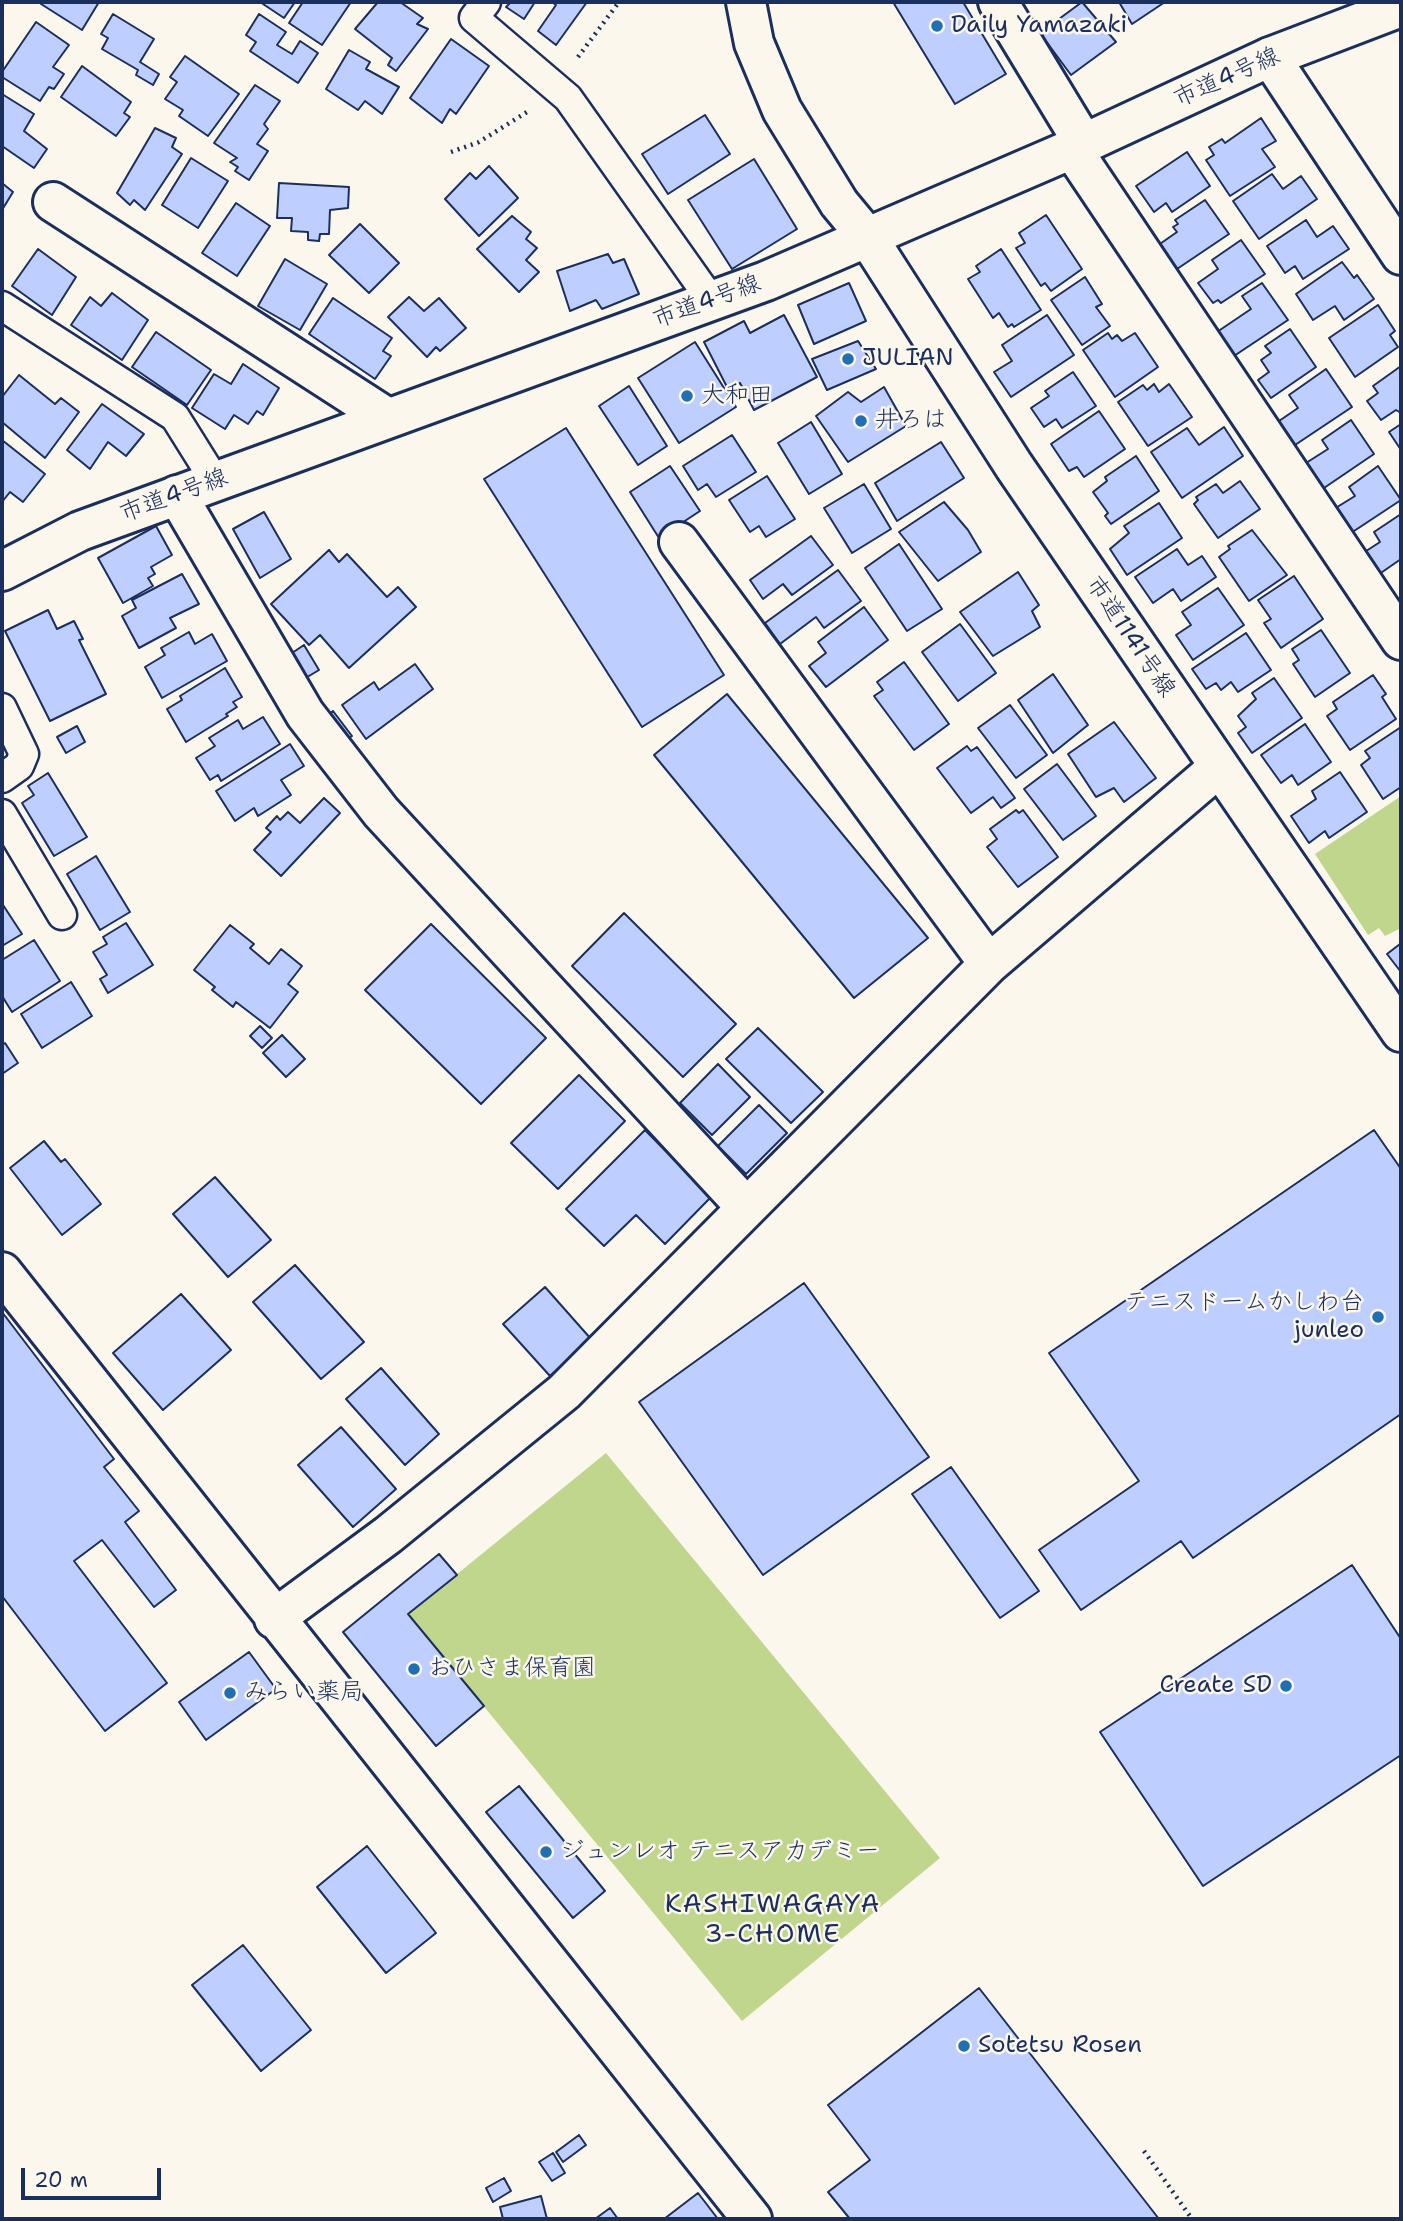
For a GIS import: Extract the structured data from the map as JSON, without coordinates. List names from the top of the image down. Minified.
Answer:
{"streets":{"street":["市道4号線","市道1141号線"]},"crossings":[["市道4号線","市道1141号線"]],"districts":["KASHIWAGAYA 3-CHOME"],"places":["Daily Yamazaki","JULIAN","大和田","井ろは","テニスドームかしわ台 junleo","おひさま保育園","Create SD","みらい薬局","ジュンレオ テニスアカデミー","Sotetsu Rosen"],"scale_bar":"20 m"}
